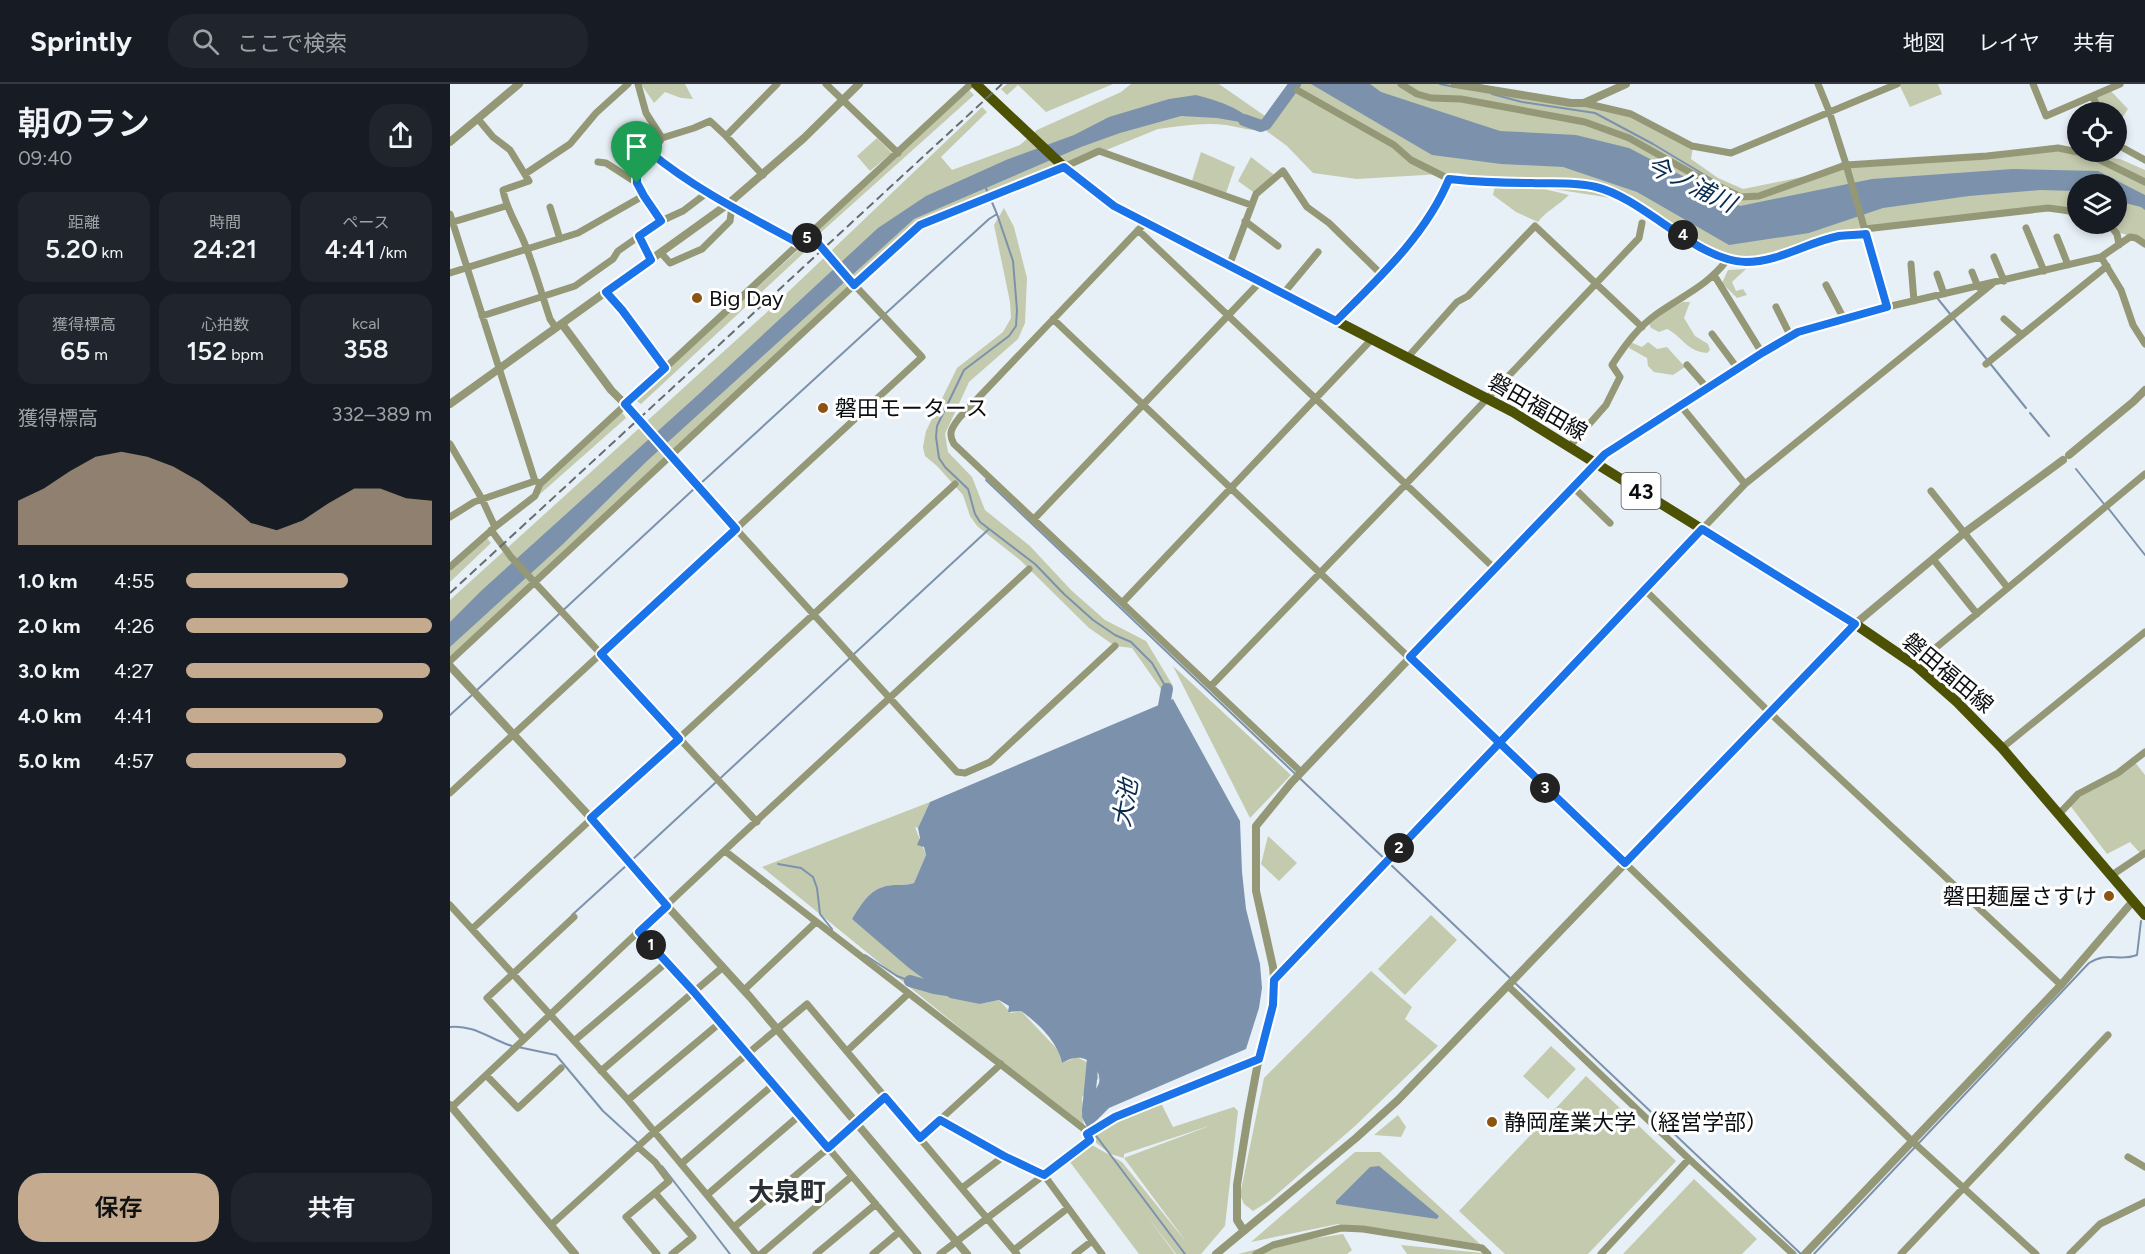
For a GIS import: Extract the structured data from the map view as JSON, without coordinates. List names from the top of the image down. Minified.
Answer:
{"streets":{"main road":["磐田福田線","43"]},"districts":["大泉町"],"water":["今ノ浦川","大池"],"places":["Big Day","磐田モータース","磐田麺屋さすけ","静岡産業大学（経営学部）"],"page":{"header":"Sprintly","search":"ここで検索","nav":["地図","レイヤ","共有"],"heading":["朝のラン","09:40"],"stats":[["距離","5.20 km"],["時間","24:21"],["ペース","4:41 /km"],["獲得標高","65 m"],["心拍数","152 bpm"],["kcal","358"]],"pins":["4","5","3","2","1"],"chart":["獲得標高","332–389 m"],"list":[{"name":"1.0 km","note":"4:55"},{"name":"2.0 km","note":"4:26"},{"name":"3.0 km","note":"4:27"},{"name":"4.0 km","note":"4:41"},{"name":"5.0 km","note":"4:57"}],"buttons":["保存","共有"]}}
